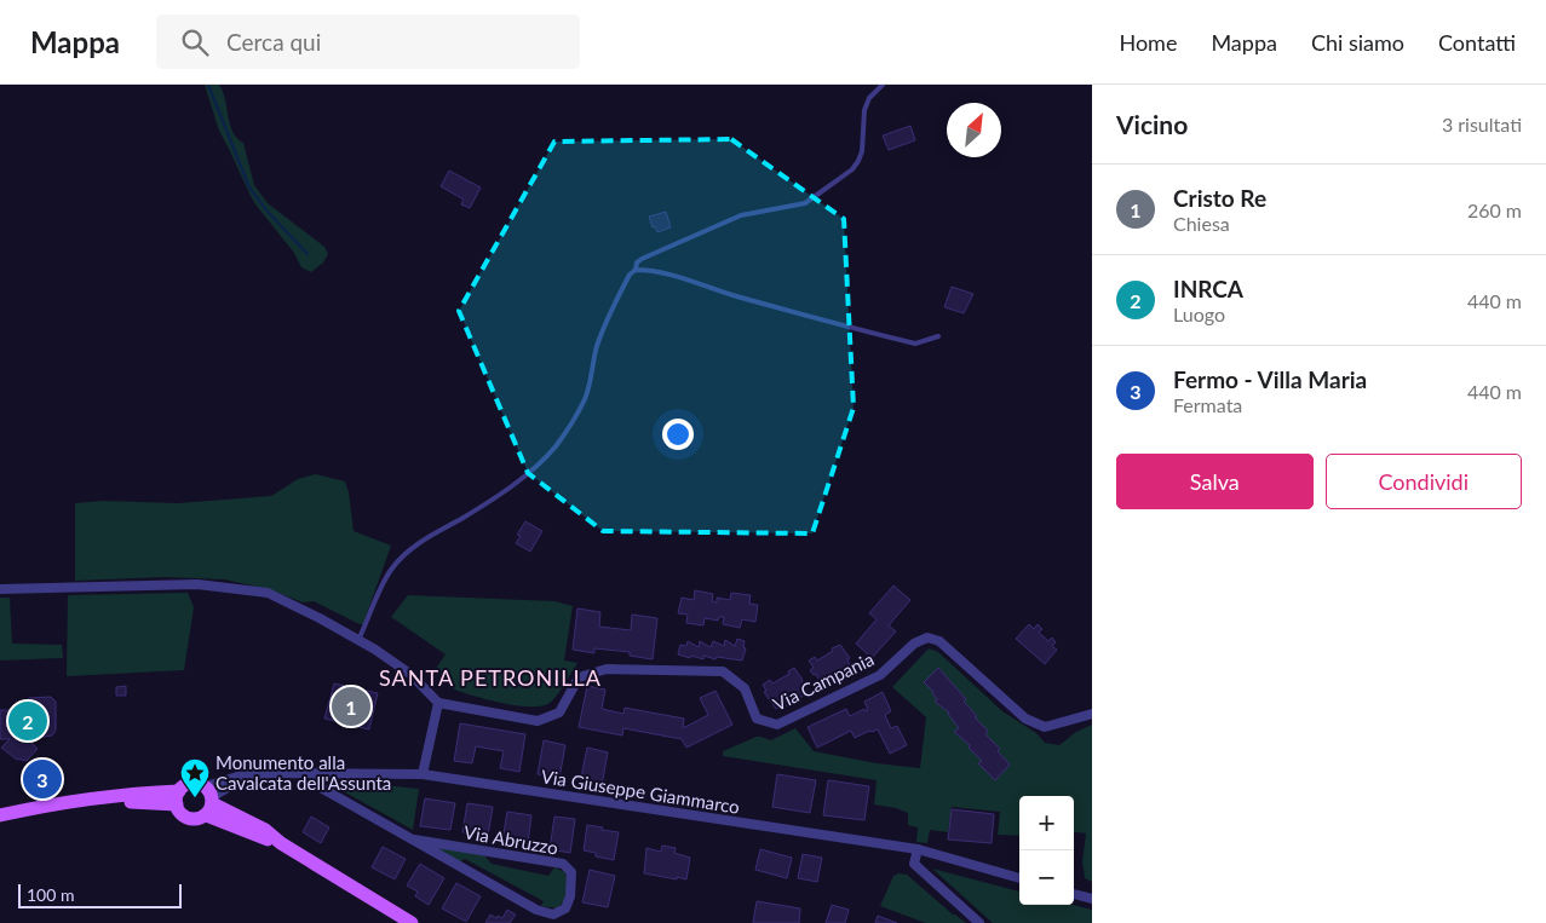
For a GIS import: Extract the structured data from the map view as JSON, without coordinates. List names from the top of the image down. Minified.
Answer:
{"streets":{"street":["Via Campania","Via Giuseppe Giammarco","Via Abruzzo"]},"crossings":[["Via Giuseppe Giammarco","Via Abruzzo"]],"districts":["SANTA PETRONILLA"],"places":{"place":["Monumento alla Cavalcata dell'Assunta"]},"scale_bar":"100 m","north":"top right","page":{"header":"Mappa","search":"Cerca qui","nav":["Home","Mappa","Chi siamo","Contatti"],"heading":["Vicino","3 risultati"],"list":[{"mark":"1","name":"Cristo Re","note":"Chiesa","value":"260 m"},{"mark":"2","name":"INRCA","note":"Luogo","value":"440 m"},{"mark":"3","name":"Fermo - Villa Maria","note":"Fermata","value":"440 m"}],"buttons":["Salva","Condividi"],"pins":["1","2","3"],"map_buttons":["+","−"],"scale":"100 m"}}
